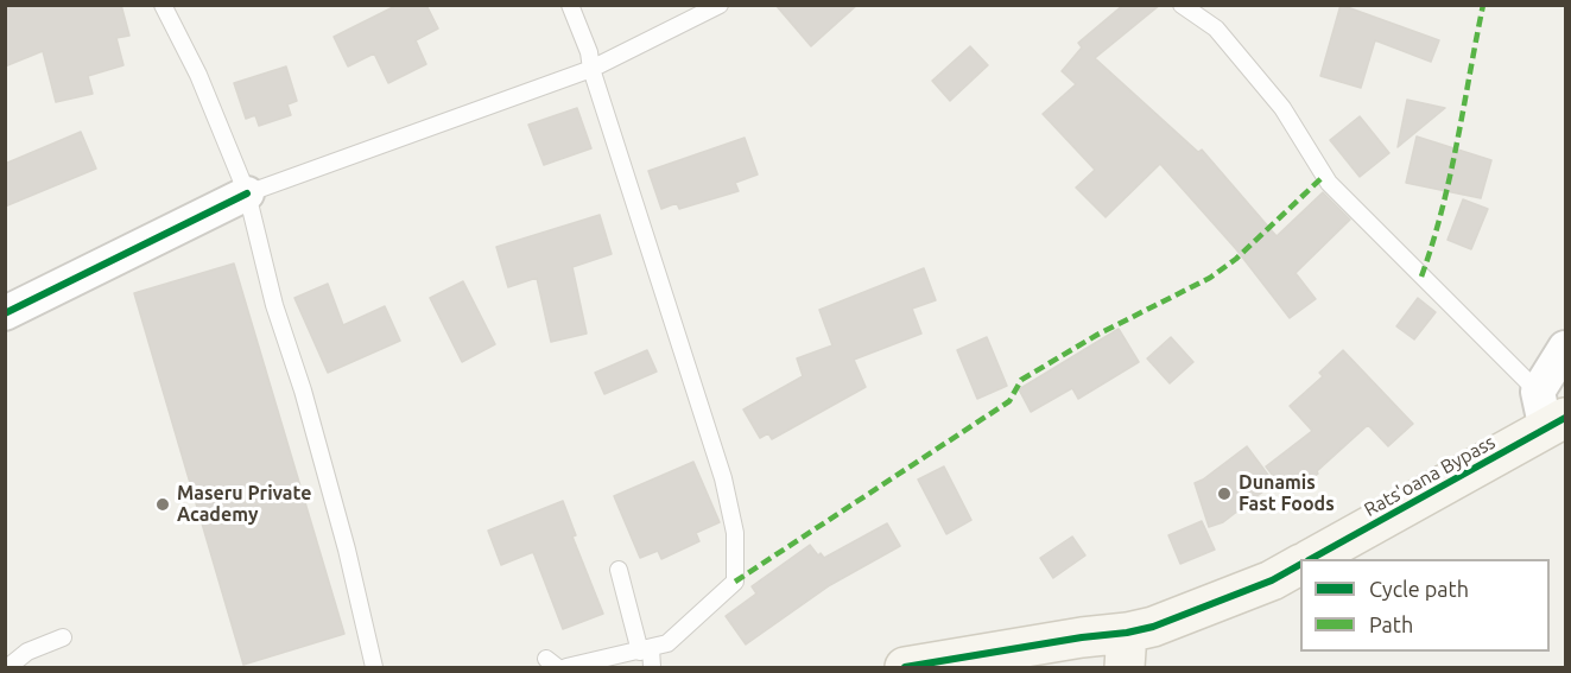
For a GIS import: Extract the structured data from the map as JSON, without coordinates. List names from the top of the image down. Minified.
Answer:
{"streets":{"street":["Rats'oana Bypass"]},"places":["Dunamis Fast Foods","Maseru Private Academy"],"legend":["Cycle path","Path"]}
